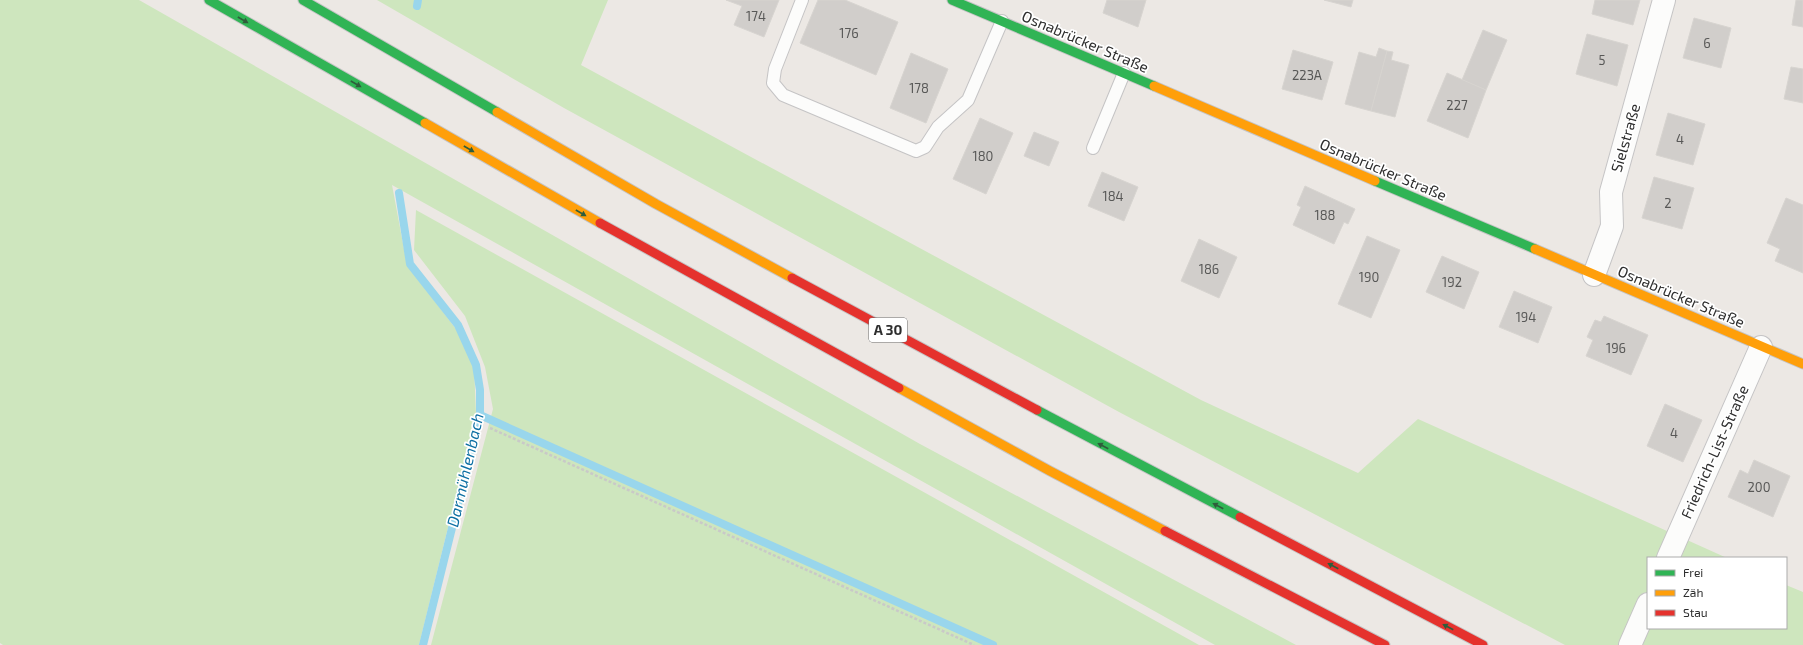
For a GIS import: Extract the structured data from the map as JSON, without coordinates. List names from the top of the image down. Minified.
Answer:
{"streets":{"main road":["Osnabrücker Straße","A 30"],"street":["Sielstraße","Friedrich-List-Straße"]},"crossings":[["Osnabrücker Straße","Sielstraße"],["Osnabrücker Straße","Friedrich-List-Straße"]],"water":["Darmühlenbach"],"house_numbers":["174","176","6","5","223A","178","227","4","180","184","2","188","186","190","192","194","196","4","200"],"legend":["Frei","Zäh","Stau"]}
